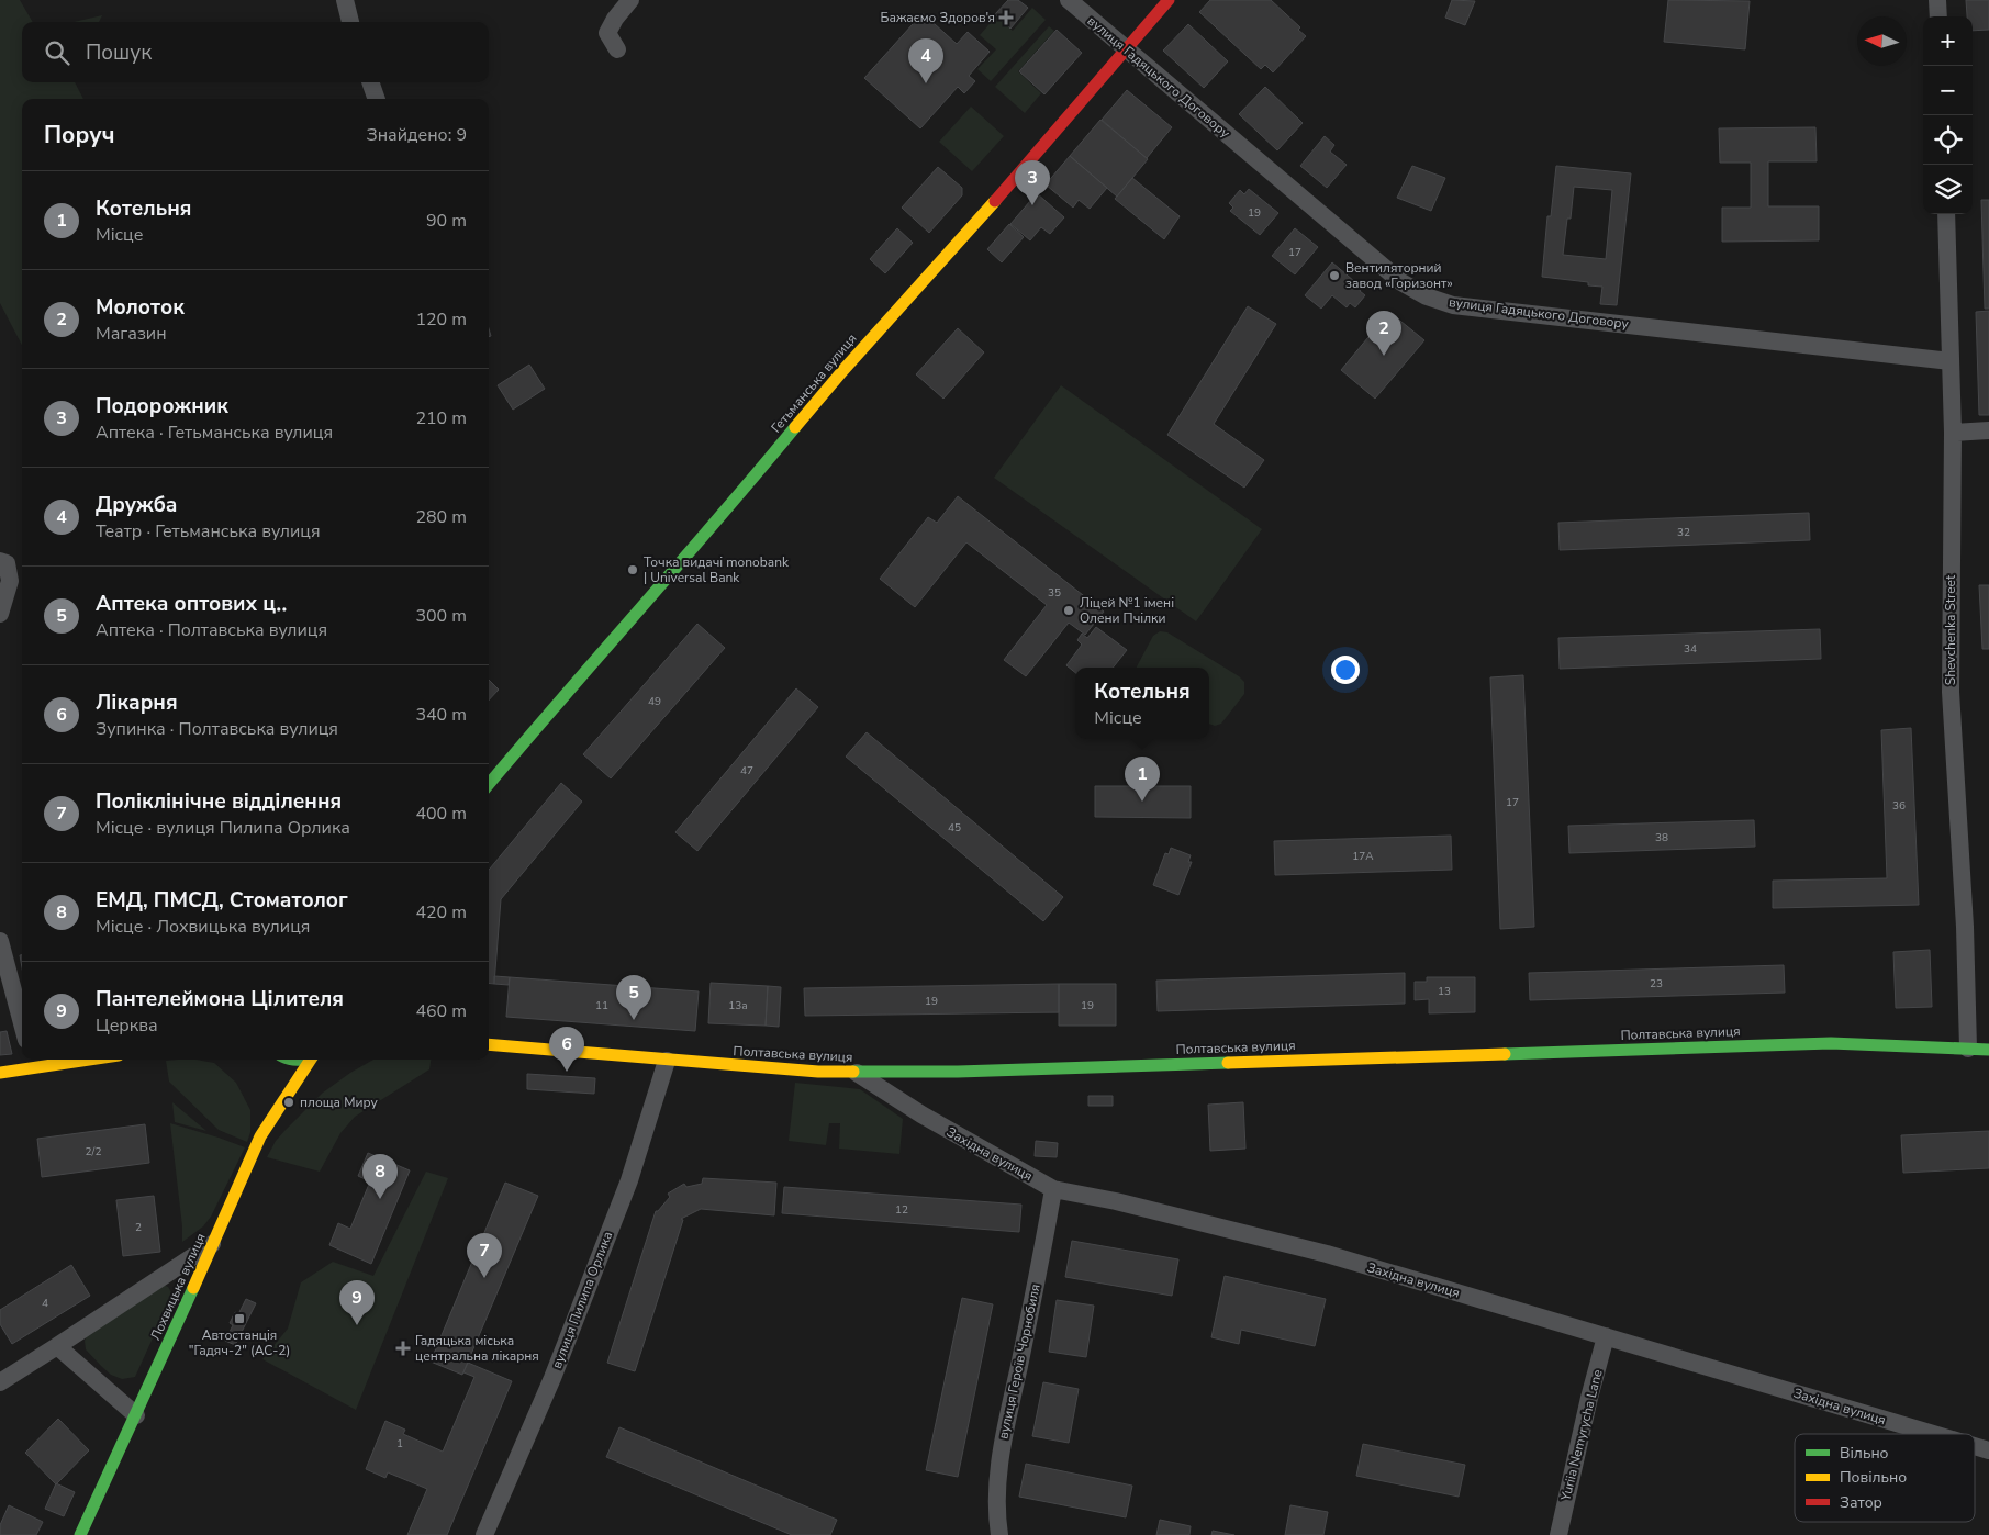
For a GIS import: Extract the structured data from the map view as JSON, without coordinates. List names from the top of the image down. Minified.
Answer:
{"streets":{"street":["вулиця Гадяцького Договору","Гетьманська вулиця","Shevchenka Street","Полтавська вулиця","Західна вулиця","Лохвицька вулиця","вулиця Пилипа Орлика","вулиця Героїв Чорнобиля","Yuriia Nemyrycha Lane"]},"crossings":[["вулиця Гадяцького Договору","Гетьманська вулиця"],["вулиця Гадяцького Договору","Shevchenka Street"],["Shevchenka Street","Полтавська вулиця"],["Полтавська вулиця","Західна вулиця"],["Полтавська вулиця","вулиця Пилипа Орлика"],["Західна вулиця","вулиця Героїв Чорнобиля"],["Західна вулиця","Yuriia Nemyrycha Lane"]],"places":{"health":["Бажаємо Здоров'я","Гадяцька міська центральна лікарня"],"other":["Вентиляторний завод «Горизонт»","Точка видачі monobank | Universal Bank","Ліцей №1 імені Олени Пчілки","площа Миру"],"transit":["Автостанція \"Гадяч-2\" (АС-2)"]},"house_numbers":["19","17","32","35","34","49","47","17","36","45","38","17А","23","13","19","11","13а","19","2/2","12","2","4","1"],"legend":["Вільно","Повільно","Затор"],"north":"left","page":{"map_buttons":["+","−"],"search":"Пошук","pins":["4","3","2","1","5","6","8","7","9"],"heading":["Поруч","Знайдено: 9"],"list":[{"mark":"1","name":"Котельня","note":"Місце","value":"90 m"},{"mark":"2","name":"Молоток","note":"Магазин","value":"120 m"},{"mark":"3","name":"Подорожник","note":"Аптека · Гетьманська вулиця","value":"210 m"},{"mark":"4","name":"Дружба","note":"Театр · Гетьманська вулиця","value":"280 m"},{"mark":"5","name":"Аптека оптових ц‥","note":"Аптека · Полтавська вулиця","value":"300 m"},{"mark":"6","name":"Лікарня","note":"Зупинка · Полтавська вулиця","value":"340 m"},{"mark":"7","name":"Поліклінічне відділення","note":"Місце · вулиця Пилипа Орлика","value":"400 m"},{"mark":"8","name":"ЕМД, ПМСД, Стоматолог","note":"Місце · Лохвицька вулиця","value":"420 m"},{"mark":"9","name":"Пантелеймона Цілителя","note":"Церква","value":"460 m"}],"popup":["Котельня","Місце"]}}
